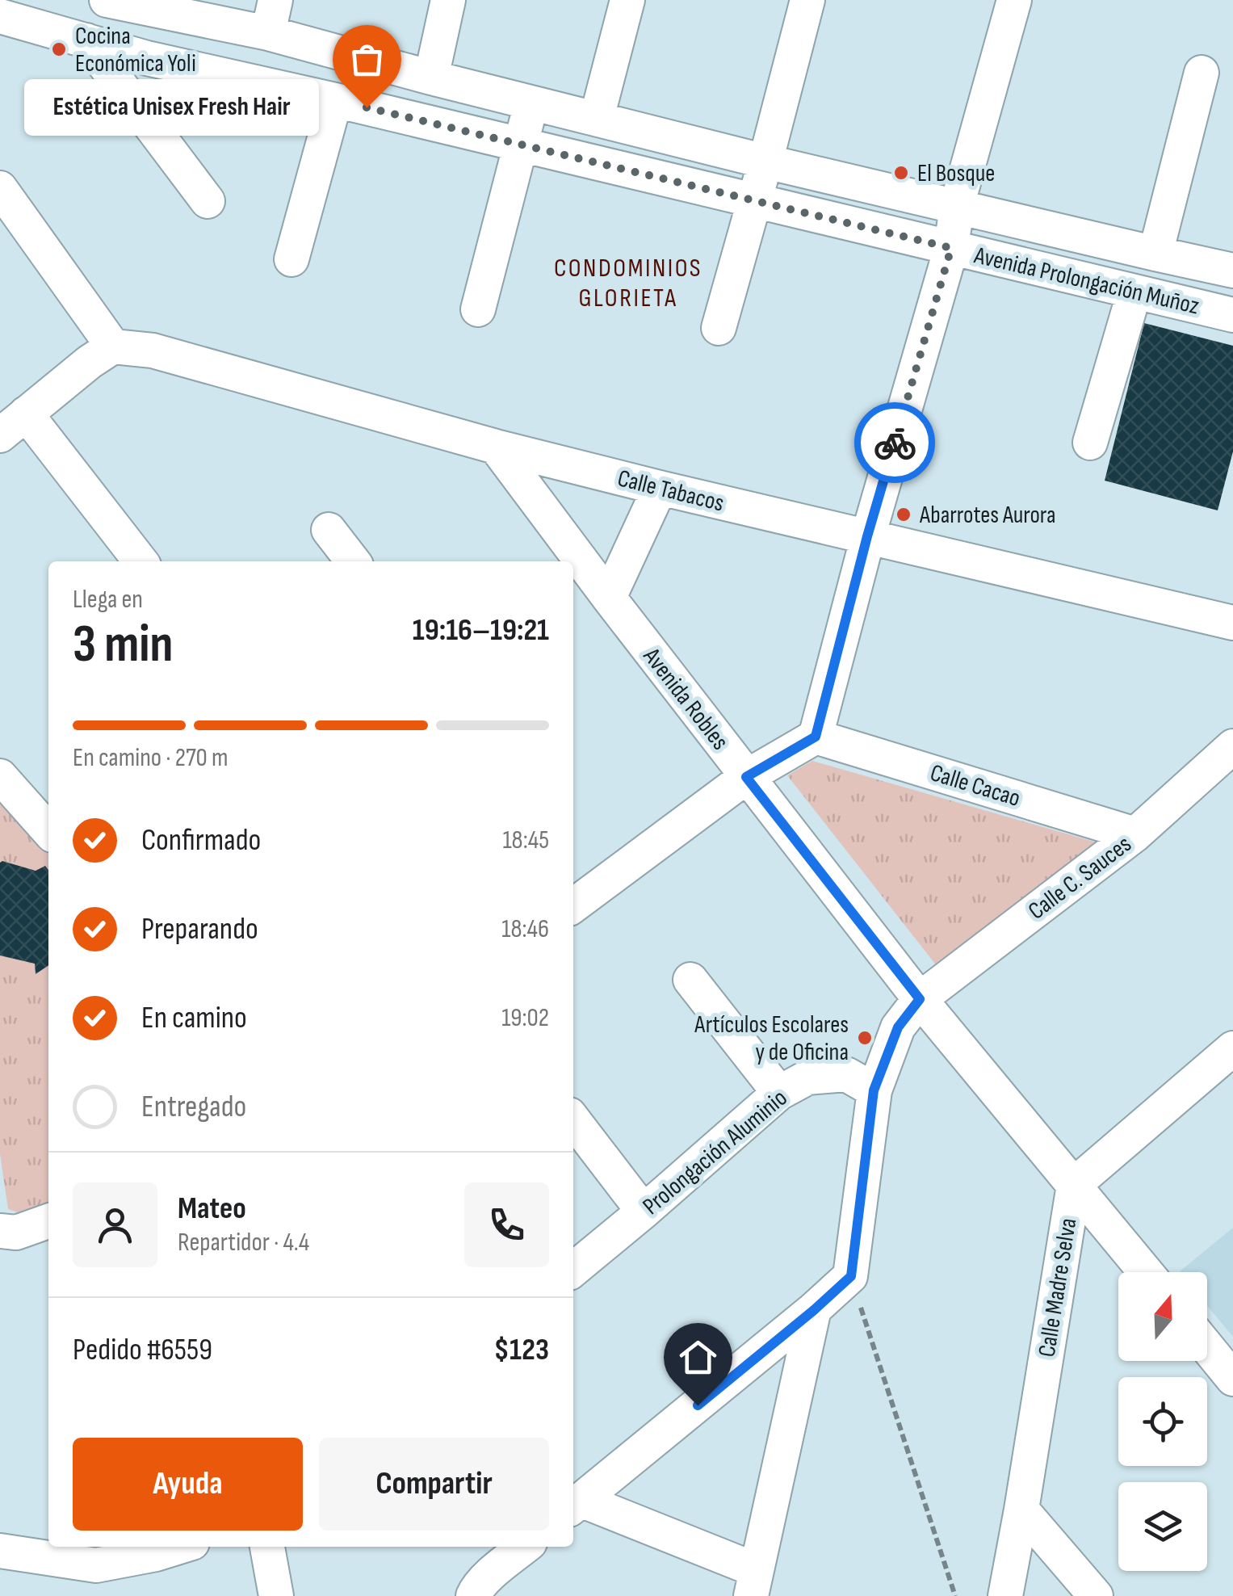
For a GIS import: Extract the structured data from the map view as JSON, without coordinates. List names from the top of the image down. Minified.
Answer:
{"streets":{"street":["Avenida Prolongación Muñoz","Calle Tabacos","Avenida Robles","Calle Cacao","Calle C. Sauces","Prolongación Aluminio","Calle Madre Selva"]},"crossings":[["Calle Tabacos","Avenida Robles"],["Avenida Robles","Calle C. Sauces"],["Avenida Robles","Calle Madre Selva"],["Calle Cacao","Calle C. Sauces"],["Calle C. Sauces","Prolongación Aluminio"]],"districts":["CONDOMINIOS GLORIETA"],"places":["Cocina Económica Yoli","Estética Unisex Fresh Hair","El Bosque","Abarrotes Aurora","Artículos Escolares y de Oficina"],"north":"top","page":{"bubble":"Estética Unisex Fresh Hair","heading":["3 min","Llega en","19:16–19:21"],"panel":["Mateo","Repartidor · 4.4","Pedido #6559","$123"],"bar":"En camino · 270 m","list":[["Confirmado","18:45"],["Preparando","18:46"],["En camino","19:02"],"Entregado"],"buttons":["Ayuda","Compartir"]}}
